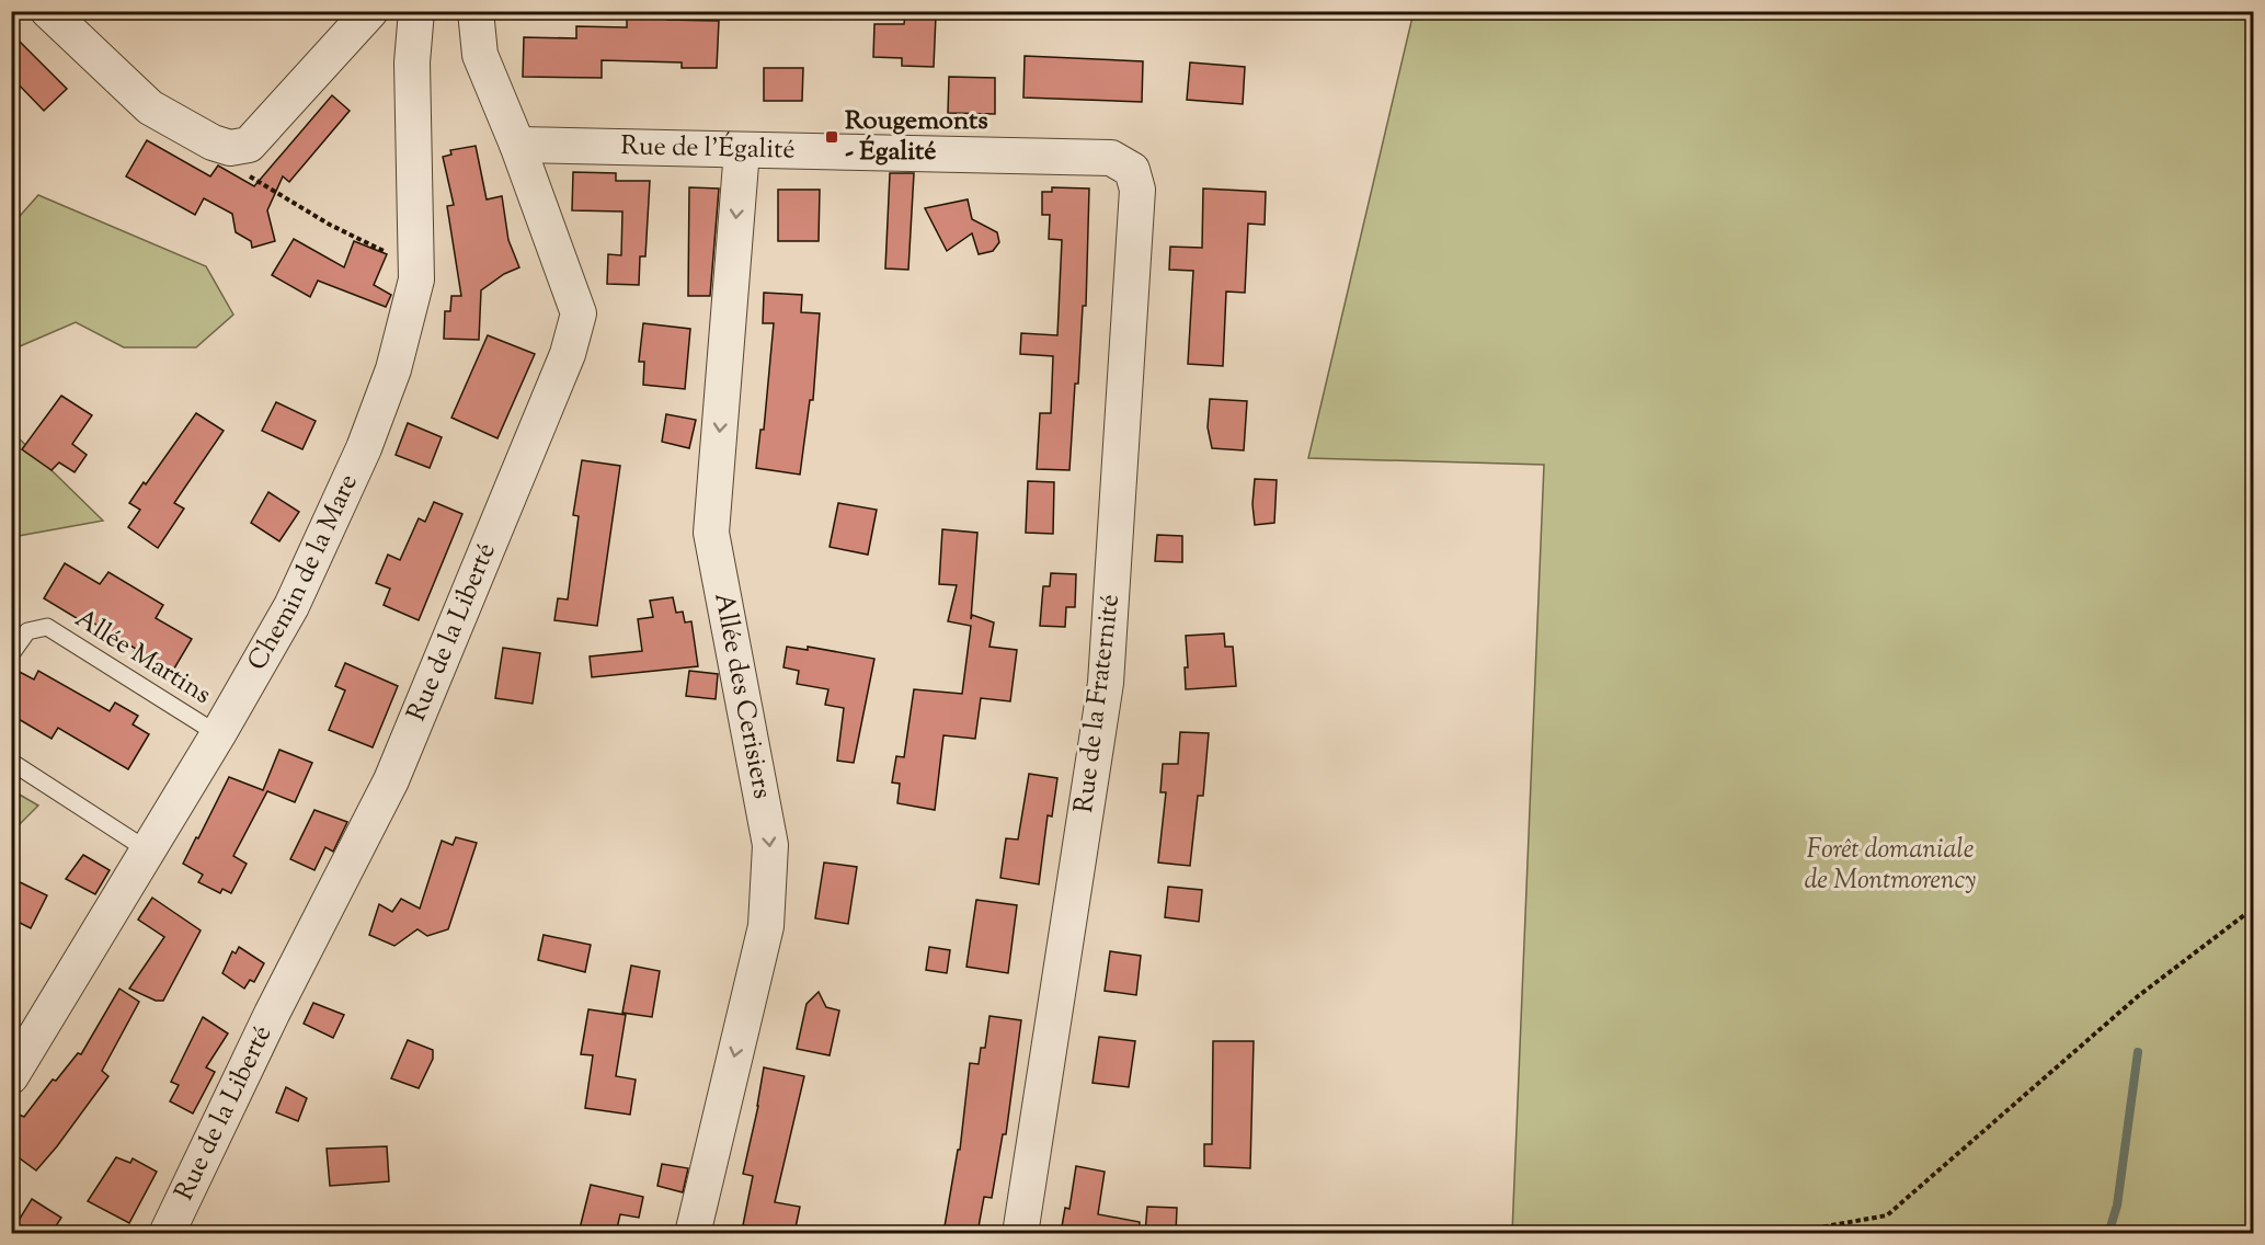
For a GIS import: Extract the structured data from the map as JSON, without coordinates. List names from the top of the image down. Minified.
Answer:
{"streets":{"street":["Rue de l'Égalité","Chemin de la Mare","Rue de la Liberté","Allée des Cerisiers","Rue de la Fraternité"],"lane":["Allée Martins"]},"crossings":[["Rue de l'Égalité","Rue de la Liberté"],["Rue de l'Égalité","Allée des Cerisiers"],["Rue de l'Égalité","Rue de la Fraternité"],["Chemin de la Mare","Allée Martins"]],"one_way":["Allée des Cerisiers"],"parks":["Forêt domaniale de Montmorency"],"places":{"transit":["Rougemonts - Égalité"]}}
